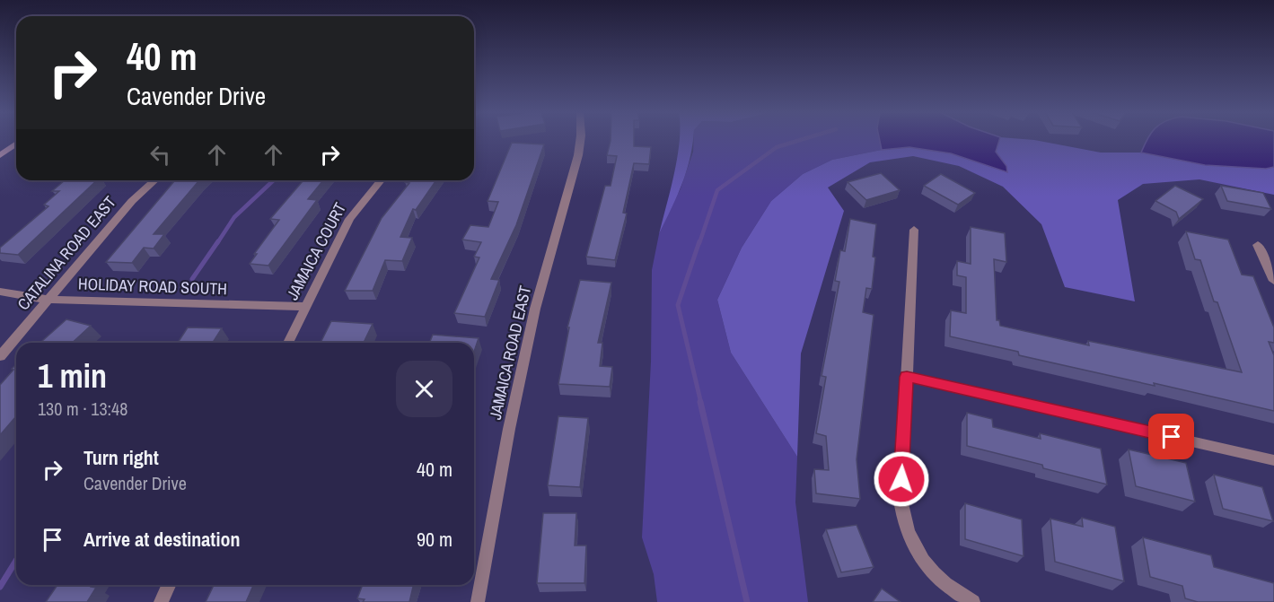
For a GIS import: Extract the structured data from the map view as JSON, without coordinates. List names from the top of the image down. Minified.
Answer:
{"streets":{"street":["JAMAICA COURT","CATALINA ROAD EAST","HOLIDAY ROAD SOUTH","JAMAICA ROAD EAST"]},"crossings":[["JAMAICA COURT","HOLIDAY ROAD SOUTH"],["CATALINA ROAD EAST","HOLIDAY ROAD SOUTH"]],"page":{"turn":["40 m","Cavender Drive"],"heading":["1 min","130 m · 13:48"],"list":[{"name":"Turn right","note":"Cavender Drive","value":"40 m"},{"name":"Arrive at destination","value":"90 m"}]}}
